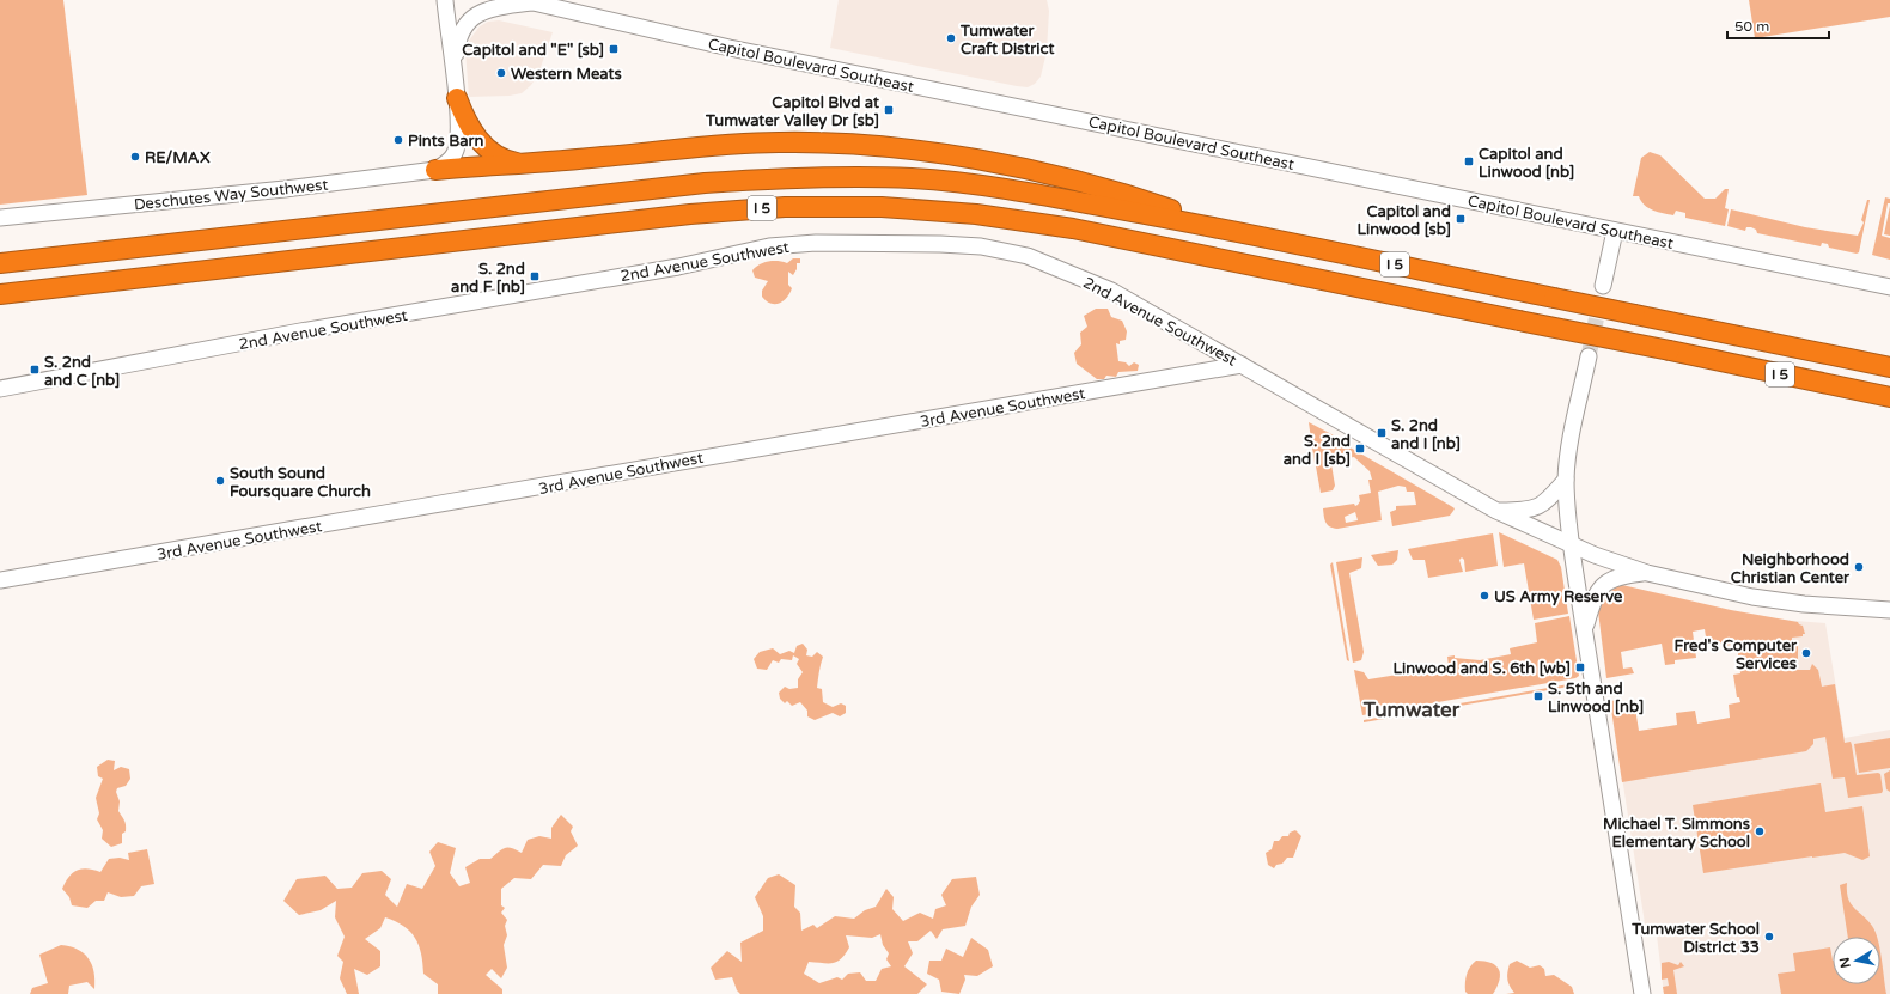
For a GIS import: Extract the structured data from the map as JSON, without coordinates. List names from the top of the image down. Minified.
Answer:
{"streets":{"highway":["I 5"],"street":["Capitol Boulevard Southeast","Deschutes Way Southwest","2nd Avenue Southwest","3rd Avenue Southwest"]},"crossings":[["2nd Avenue Southwest","3rd Avenue Southwest"]],"districts":["Tumwater"],"places":{"other":["Tumwater Craft District","Western Meats","Pints Barn","RE/MAX","South Sound Foursquare Church","Neighborhood Christian Center","US Army Reserve","Fred's Computer Services","Michael T. Simmons Elementary School","Tumwater School District 33"],"transit":["Capitol and \"E\" [sb]","Capitol Blvd at Tumwater Valley Dr [sb]","Capitol and Linwood [nb]","Capitol and Linwood [sb]","S. 2nd and F [nb]","S. 2nd and C [nb]","S. 2nd and I [nb]","S. 2nd and I [sb]","Linwood and S. 6th [wb]","S. 5th and Linwood [nb]"]},"scale_bar":"50 m","north":"left"}
